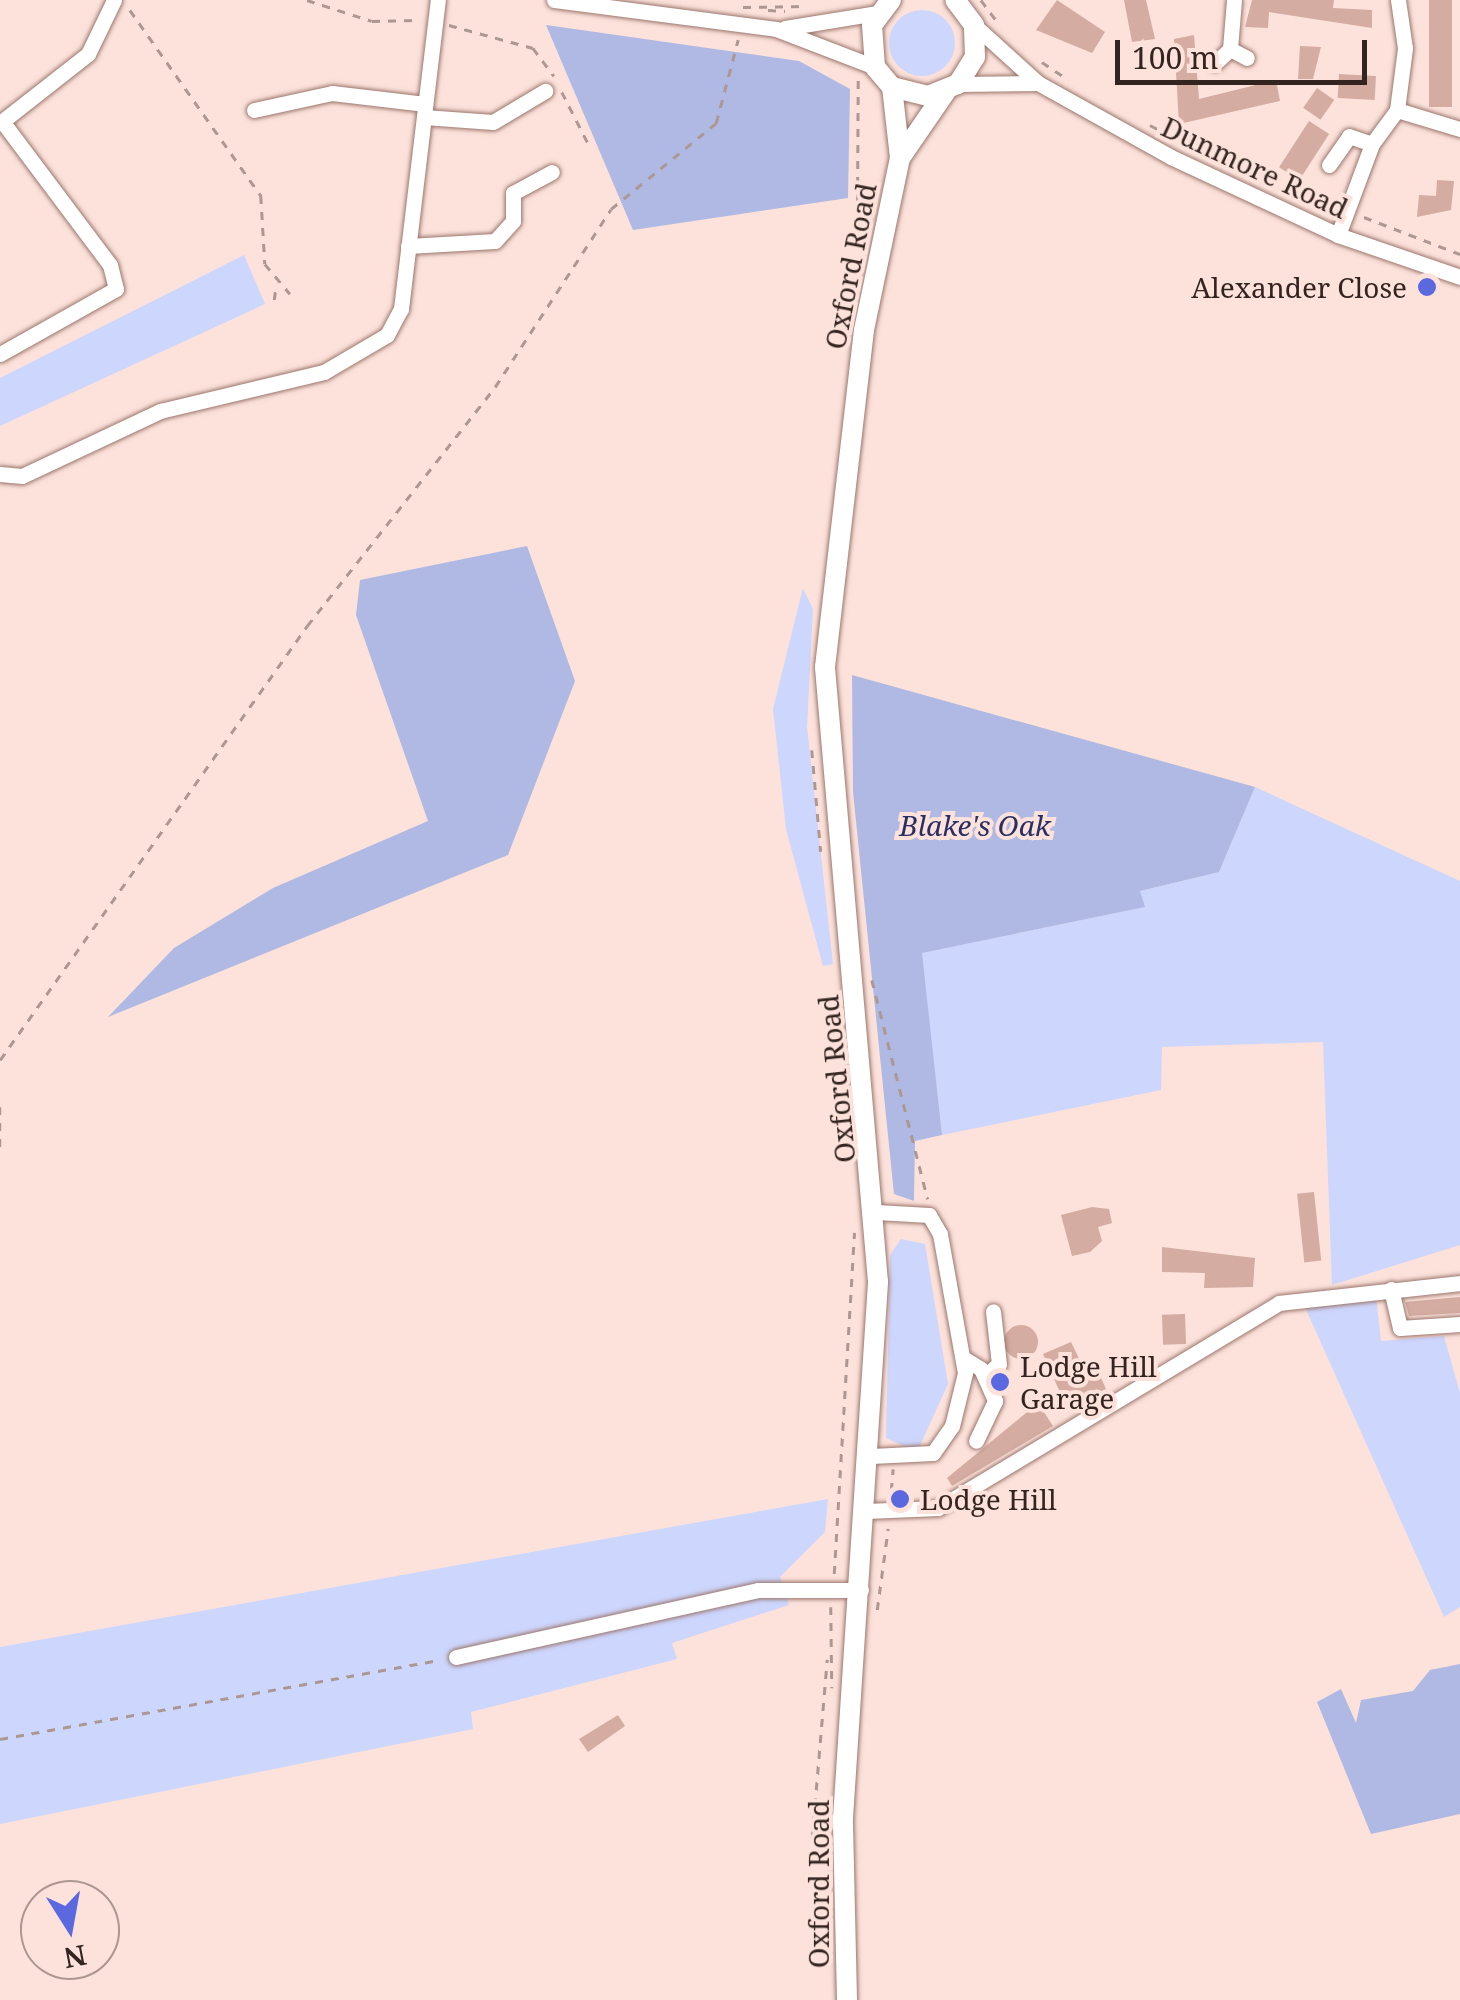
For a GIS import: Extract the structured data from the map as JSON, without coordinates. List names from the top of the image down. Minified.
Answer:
{"streets":{"main road":["Oxford Road"],"street":["Dunmore Road"]},"crossings":[["Dunmore Road","Oxford Road"]],"parks":["Blake's Oak"],"places":["Alexander Close","Lodge Hill Garage","Lodge Hill"],"scale_bar":"100 m","north":"bottom"}
